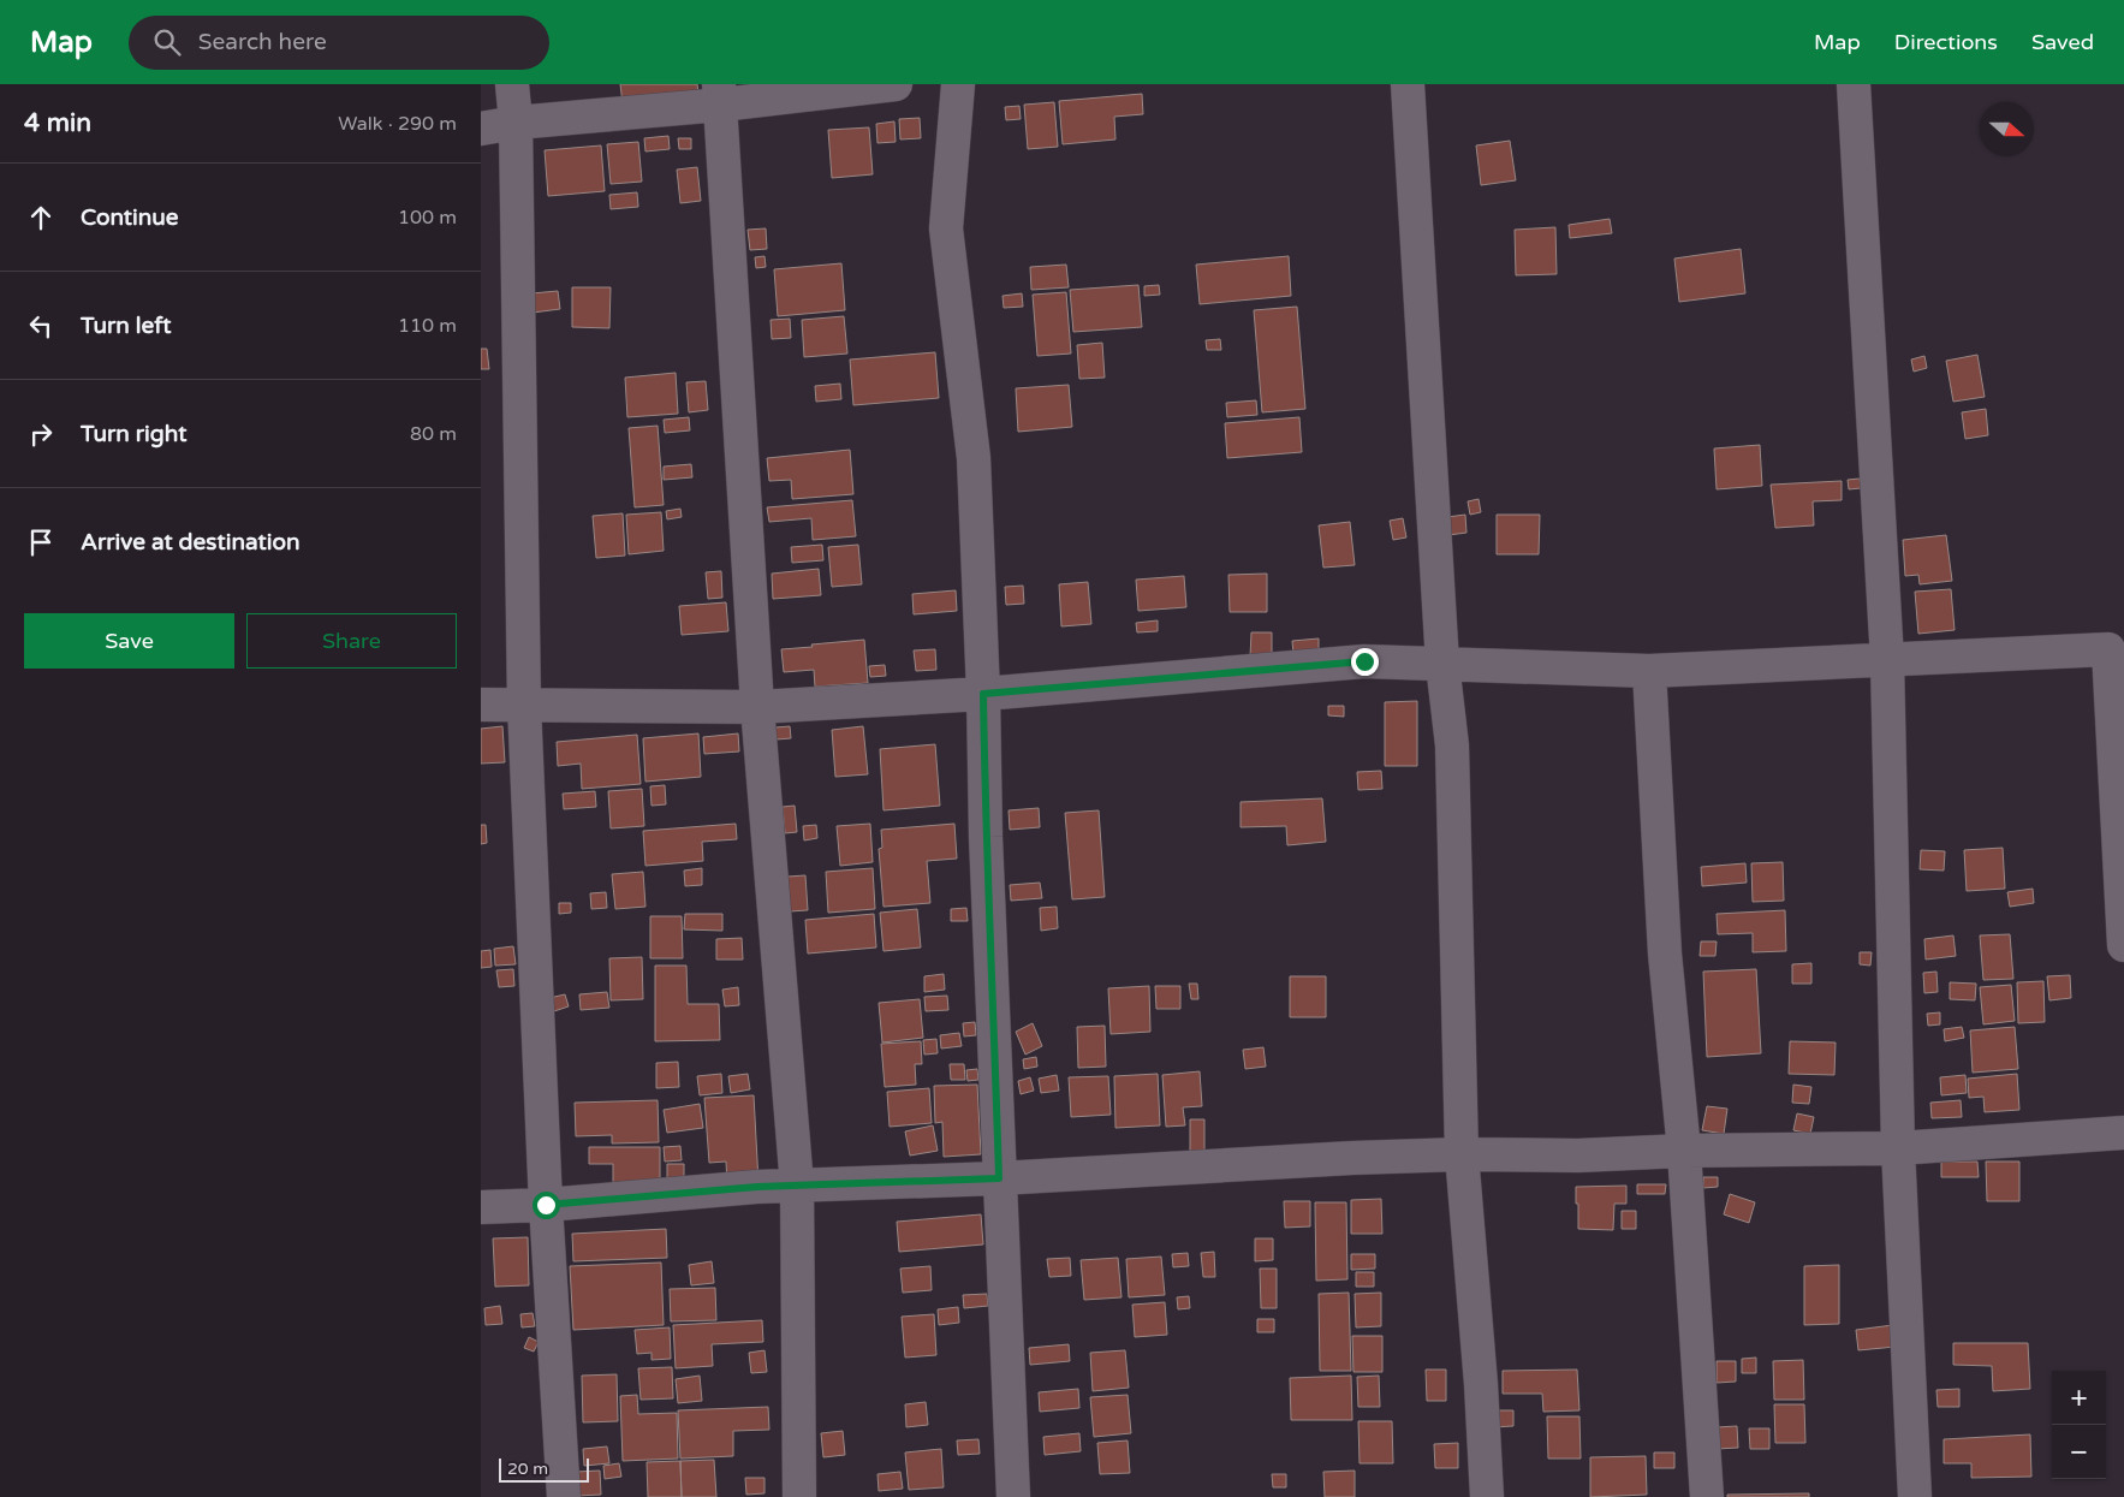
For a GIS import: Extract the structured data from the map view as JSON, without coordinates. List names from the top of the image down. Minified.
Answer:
{"scale_bar":"20 m","north":"right","page":{"header":"Map","search":"Search here","nav":["Map","Directions","Saved"],"heading":["4 min","Walk · 290 m"],"list":[["Continue","100 m"],["Turn left","110 m"],["Turn right","80 m"],"Arrive at destination"],"buttons":["Save","Share"],"map_buttons":["+","−"],"scale":"20 m"}}
